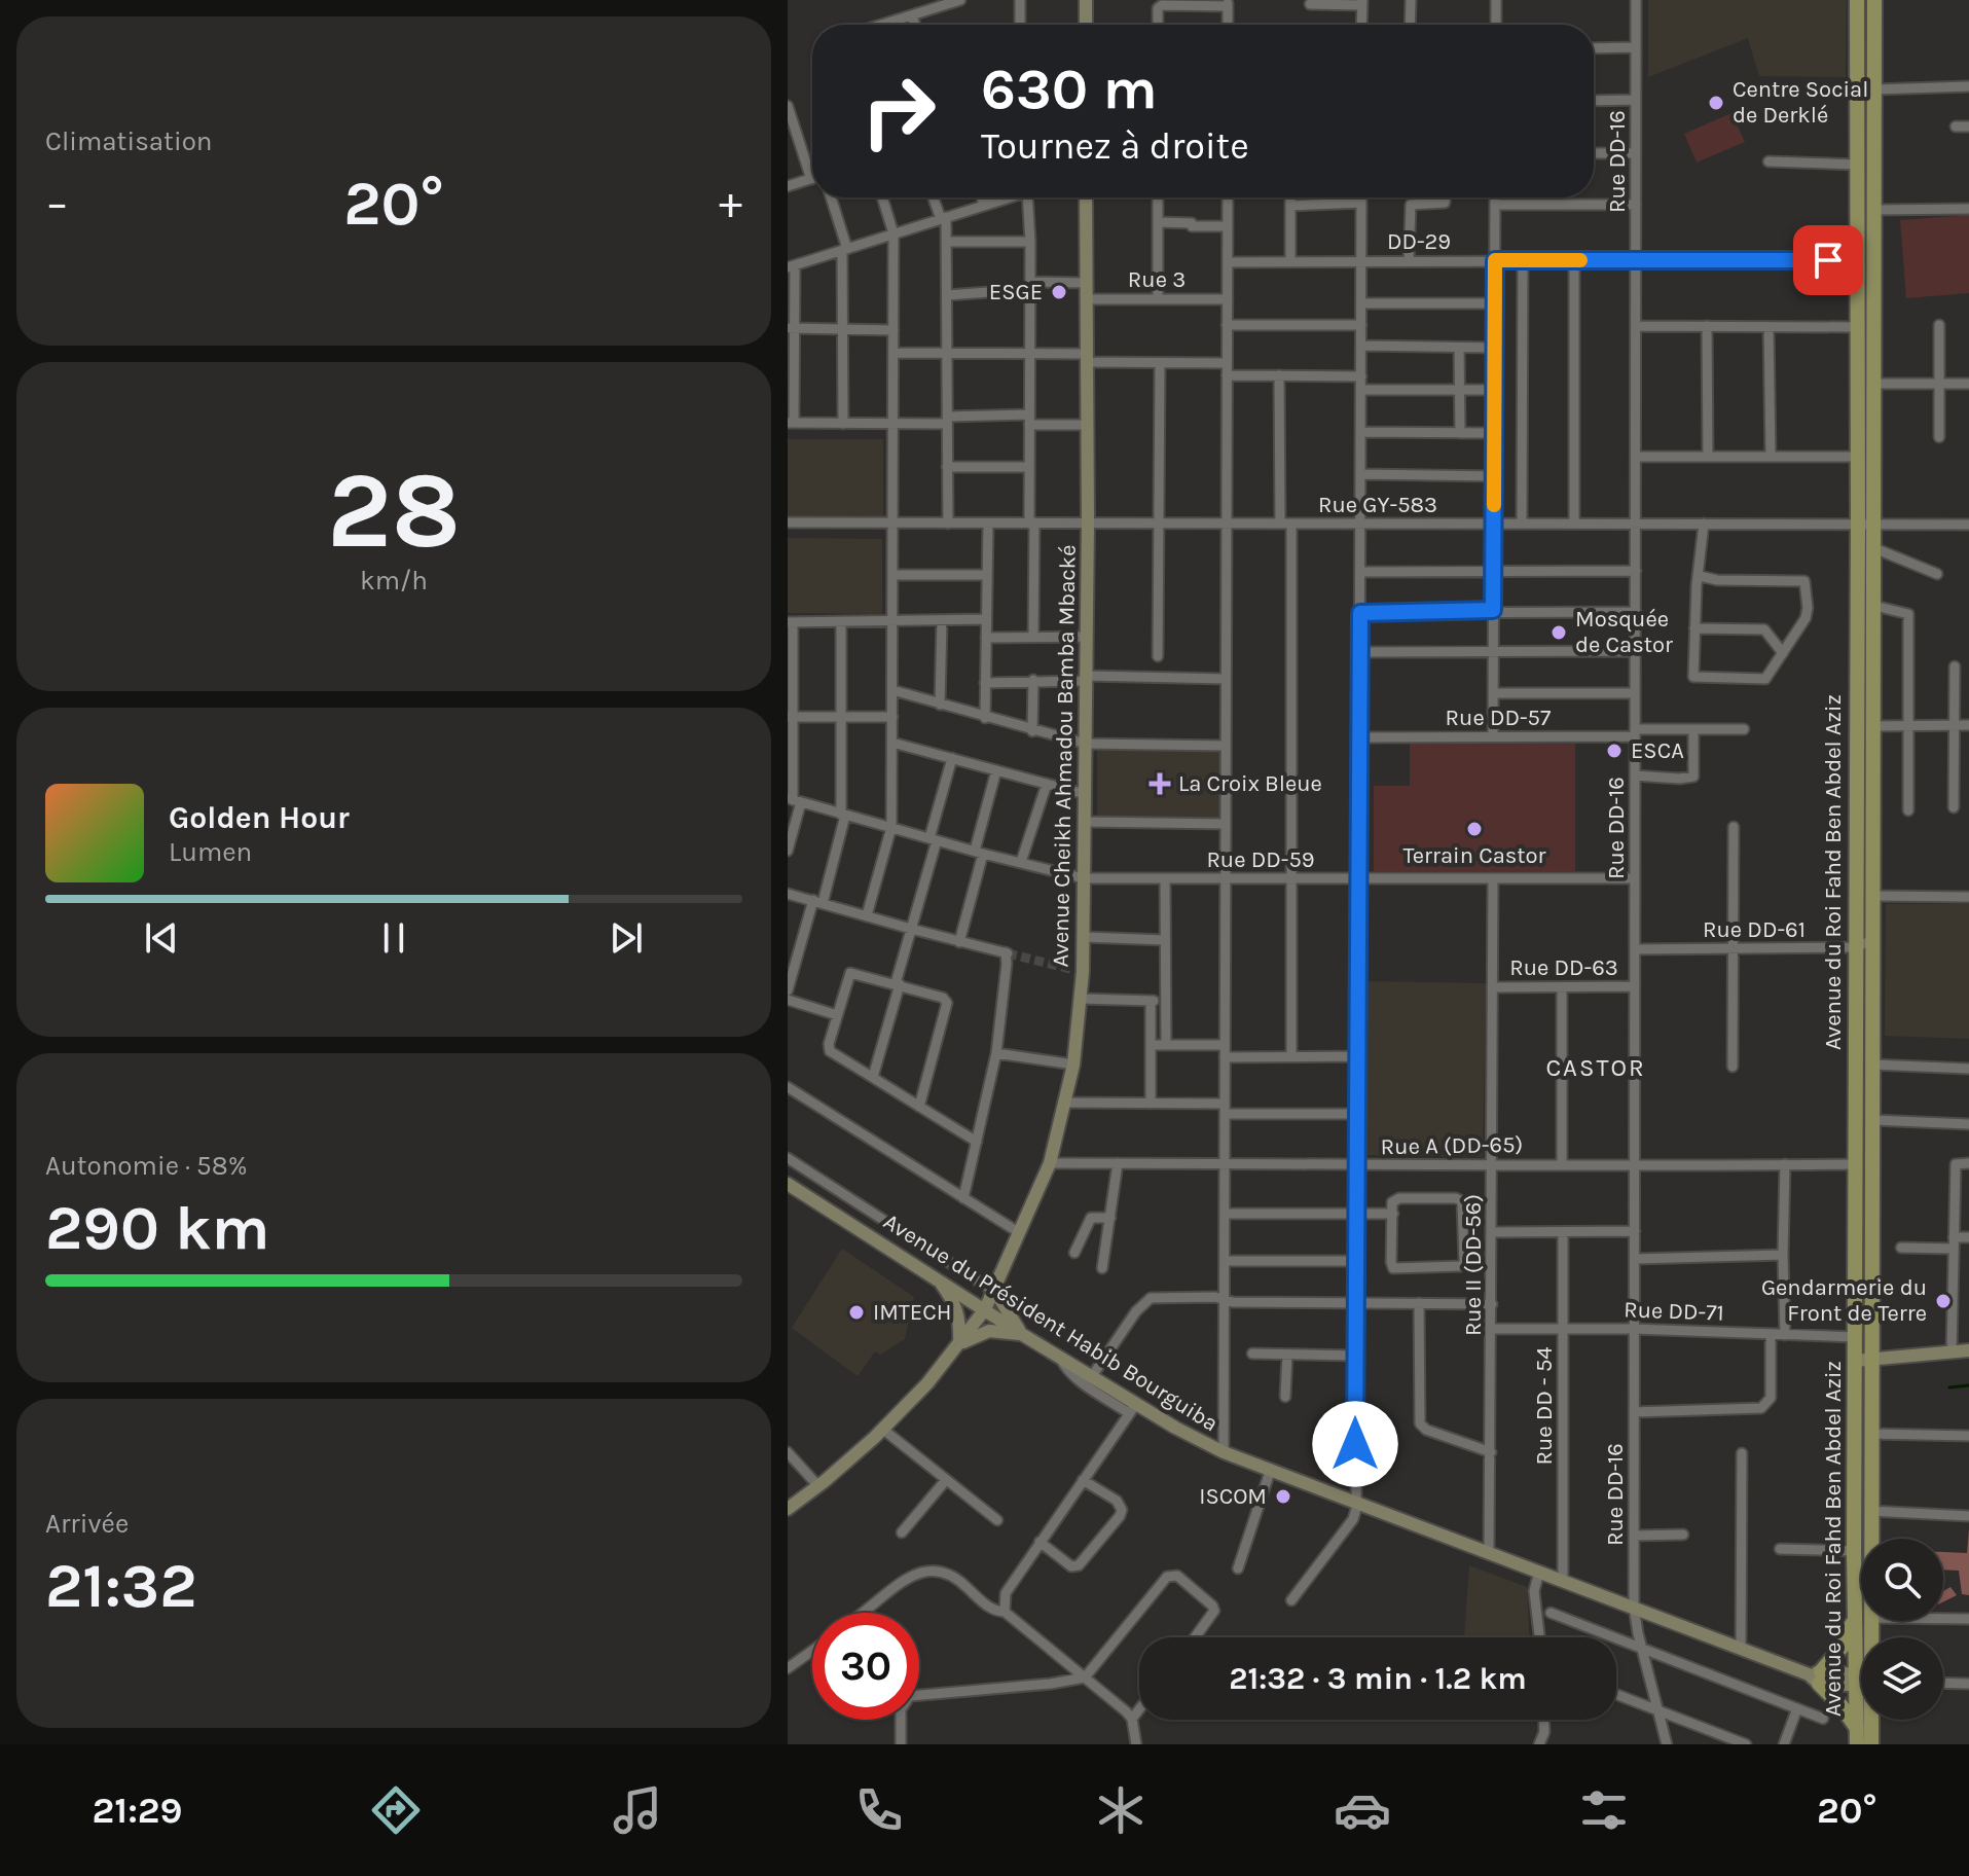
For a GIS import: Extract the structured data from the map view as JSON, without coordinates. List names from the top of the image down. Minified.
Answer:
{"streets":{"main road":["Avenue du Roi Fahd Ben Abdel Aziz"],"street":["Rue DD-16","DD-29","Rue 3","Rue GY-583","Rue DD-57","Avenue Cheikh Ahmadou Bamba Mbacké","Rue DD-59","Rue DD-61","Rue DD-63","Rue A (DD-65)","Rue II (DD-56)","Rue DD-71","Avenue du Président Habib Bourguiba","Rue DD - 54"]},"crossings":[["Rue DD-16","DD-29"],["Rue DD-16","Rue GY-583"],["Rue DD-16","Rue DD-57"],["Rue DD-16","Rue DD-59"],["Rue DD-16","Rue DD-61"],["Rue DD-16","Rue DD-63"],["Rue DD-16","Rue A (DD-65)"],["Rue DD-16","Rue DD-71"],["Rue DD-16","Avenue du Président Habib Bourguiba"],["DD-29","Avenue du Roi Fahd Ben Abdel Aziz"],["Rue 3","Avenue Cheikh Ahmadou Bamba Mbacké"],["Rue GY-583","Avenue Cheikh Ahmadou Bamba Mbacké"],["Rue GY-583","Avenue du Roi Fahd Ben Abdel Aziz"],["Avenue Cheikh Ahmadou Bamba Mbacké","Rue DD-59"],["Avenue Cheikh Ahmadou Bamba Mbacké","Rue A (DD-65)"],["Avenue Cheikh Ahmadou Bamba Mbacké","Avenue du Président Habib Bourguiba"],["Rue DD-59","Rue II (DD-56)"],["Avenue du Roi Fahd Ben Abdel Aziz","Rue DD-61"],["Avenue du Roi Fahd Ben Abdel Aziz","Rue A (DD-65)"],["Avenue du Roi Fahd Ben Abdel Aziz","Rue DD-71"],["Rue DD-63","Rue II (DD-56)"],["Rue A (DD-65)","Rue II (DD-56)"],["Rue II (DD-56)","Rue DD-71"],["Rue II (DD-56)","Avenue du Président Habib Bourguiba"],["Rue DD-71","Rue DD - 54"],["Avenue du Président Habib Bourguiba","Rue DD - 54"]],"districts":["CASTOR"],"places":{"other":["Centre Social de Derklé","ESGE","Mosquée de Castor","ESCA","Terrain Castor","Gendarmerie du Front de Terre","IMTECH","ISCOM"],"health":["La Croix Bleue"]},"page":{"tile":["Climatisation",["28","km/h"],["Autonomie · 58%","290 km"],["Arrivée","21:32"]],"turn":["630 m","Tournez à droite"],"heat":["−","20°","+"],"song":["Golden Hour","Lumen"],"limit":"30","trip":"21:32 · 3 min · 1.2 km","tabs":["21:29","20°"]}}
